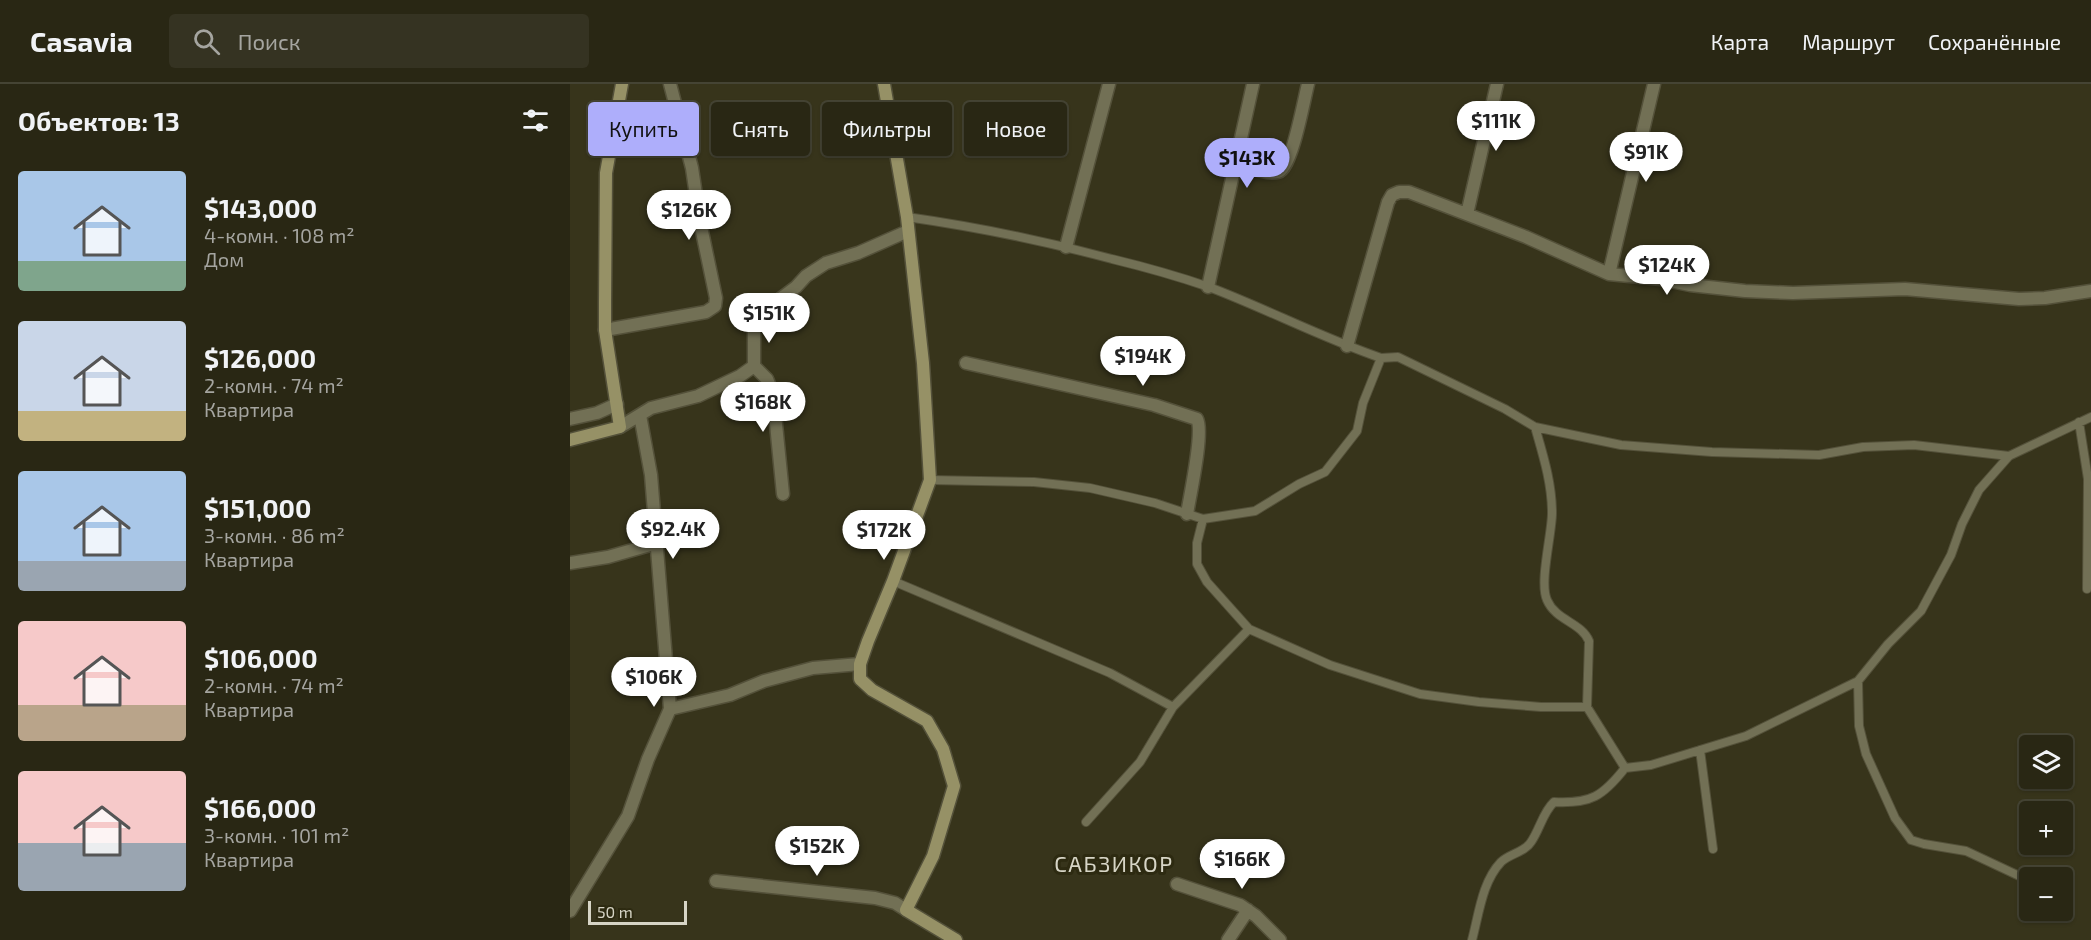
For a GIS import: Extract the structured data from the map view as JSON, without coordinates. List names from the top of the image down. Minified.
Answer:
{"districts":["САБЗИКОР"],"scale_bar":"50 m","page":{"header":"Casavia","search":"Поиск","nav":["Карта","Маршрут","Сохранённые"],"heading":"Объектов: 13","price":["$111K","$91K","$143K","$126K","$124K","$151K","$194K","$168K","$92.4K","$172K","$106K","$152K","$166K"],"chip":["Купить","Снять","Фильтры","Новое"],"list":[{"name":"$143,000","note":"4-комн. · 108 m² · Дом"},{"name":"$126,000","note":"2-комн. · 74 m² · Квартира"},{"name":"$151,000","note":"3-комн. · 86 m² · Квартира"},{"name":"$106,000","note":"2-комн. · 74 m² · Квартира"},{"name":"$166,000","note":"3-комн. · 101 m² · Квартира"}],"map_buttons":["+","−"],"scale":"50 m"}}
